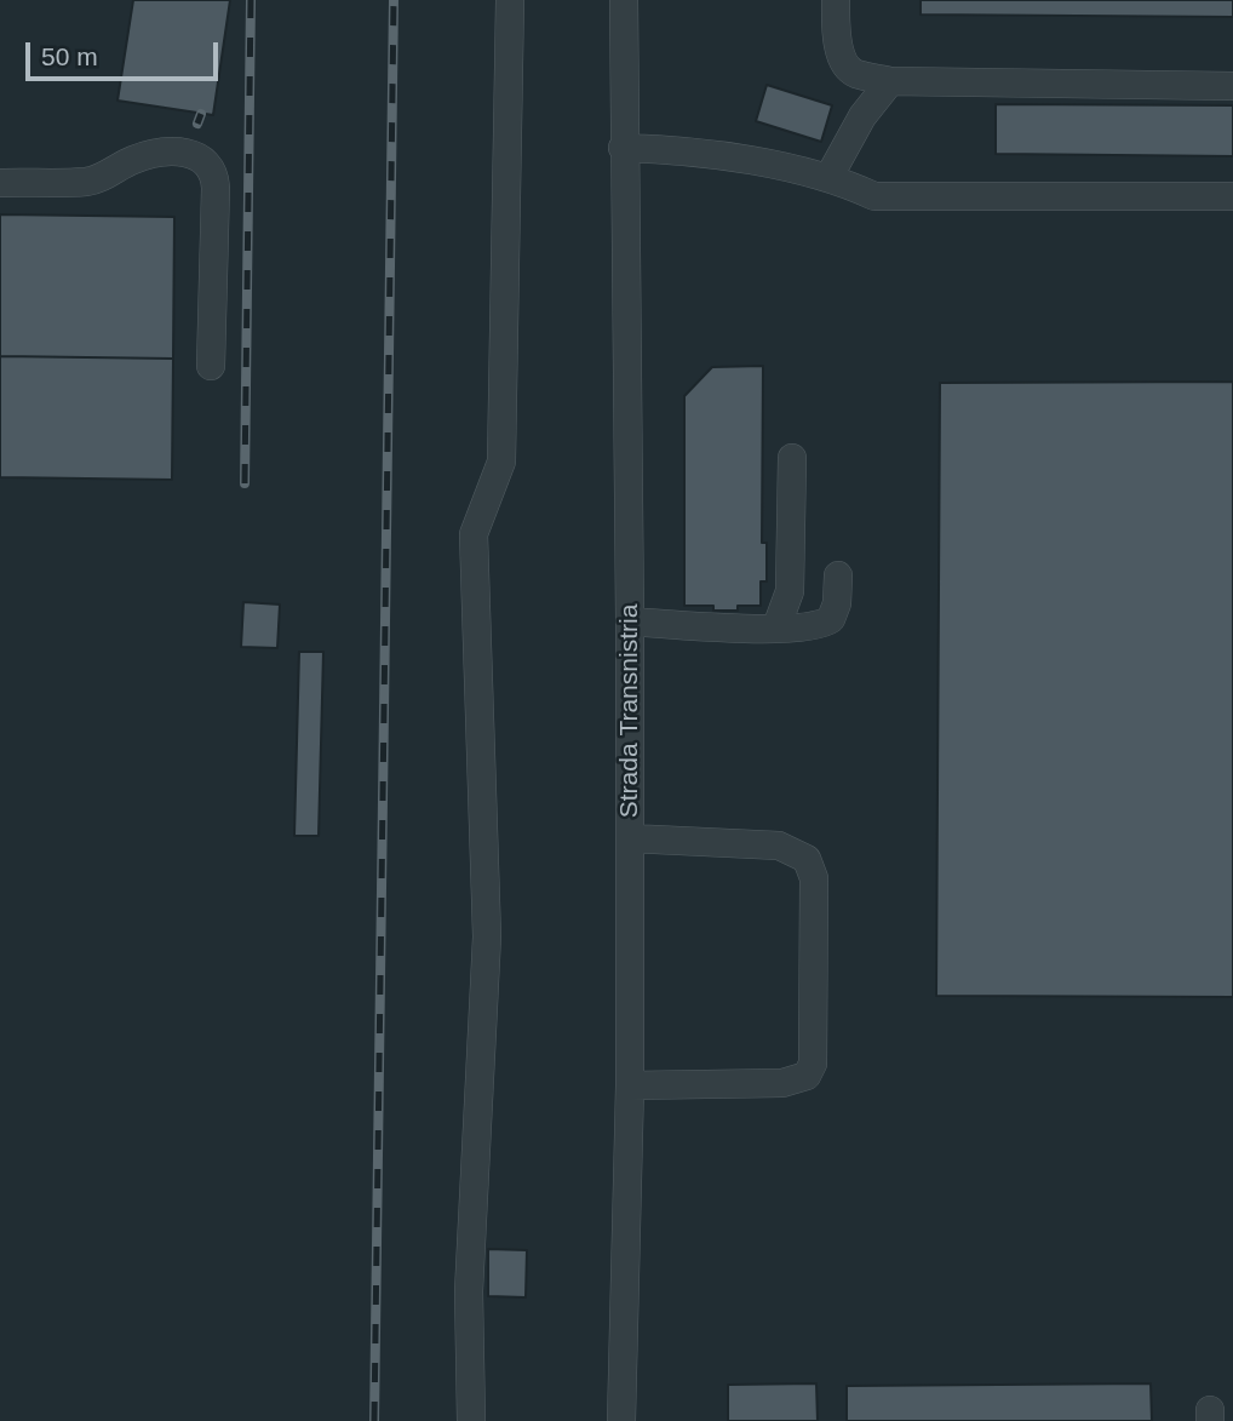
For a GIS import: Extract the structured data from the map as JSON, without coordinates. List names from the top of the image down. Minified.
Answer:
{"streets":{"street":["Strada Transnistria"]},"scale_bar":"50 m"}
